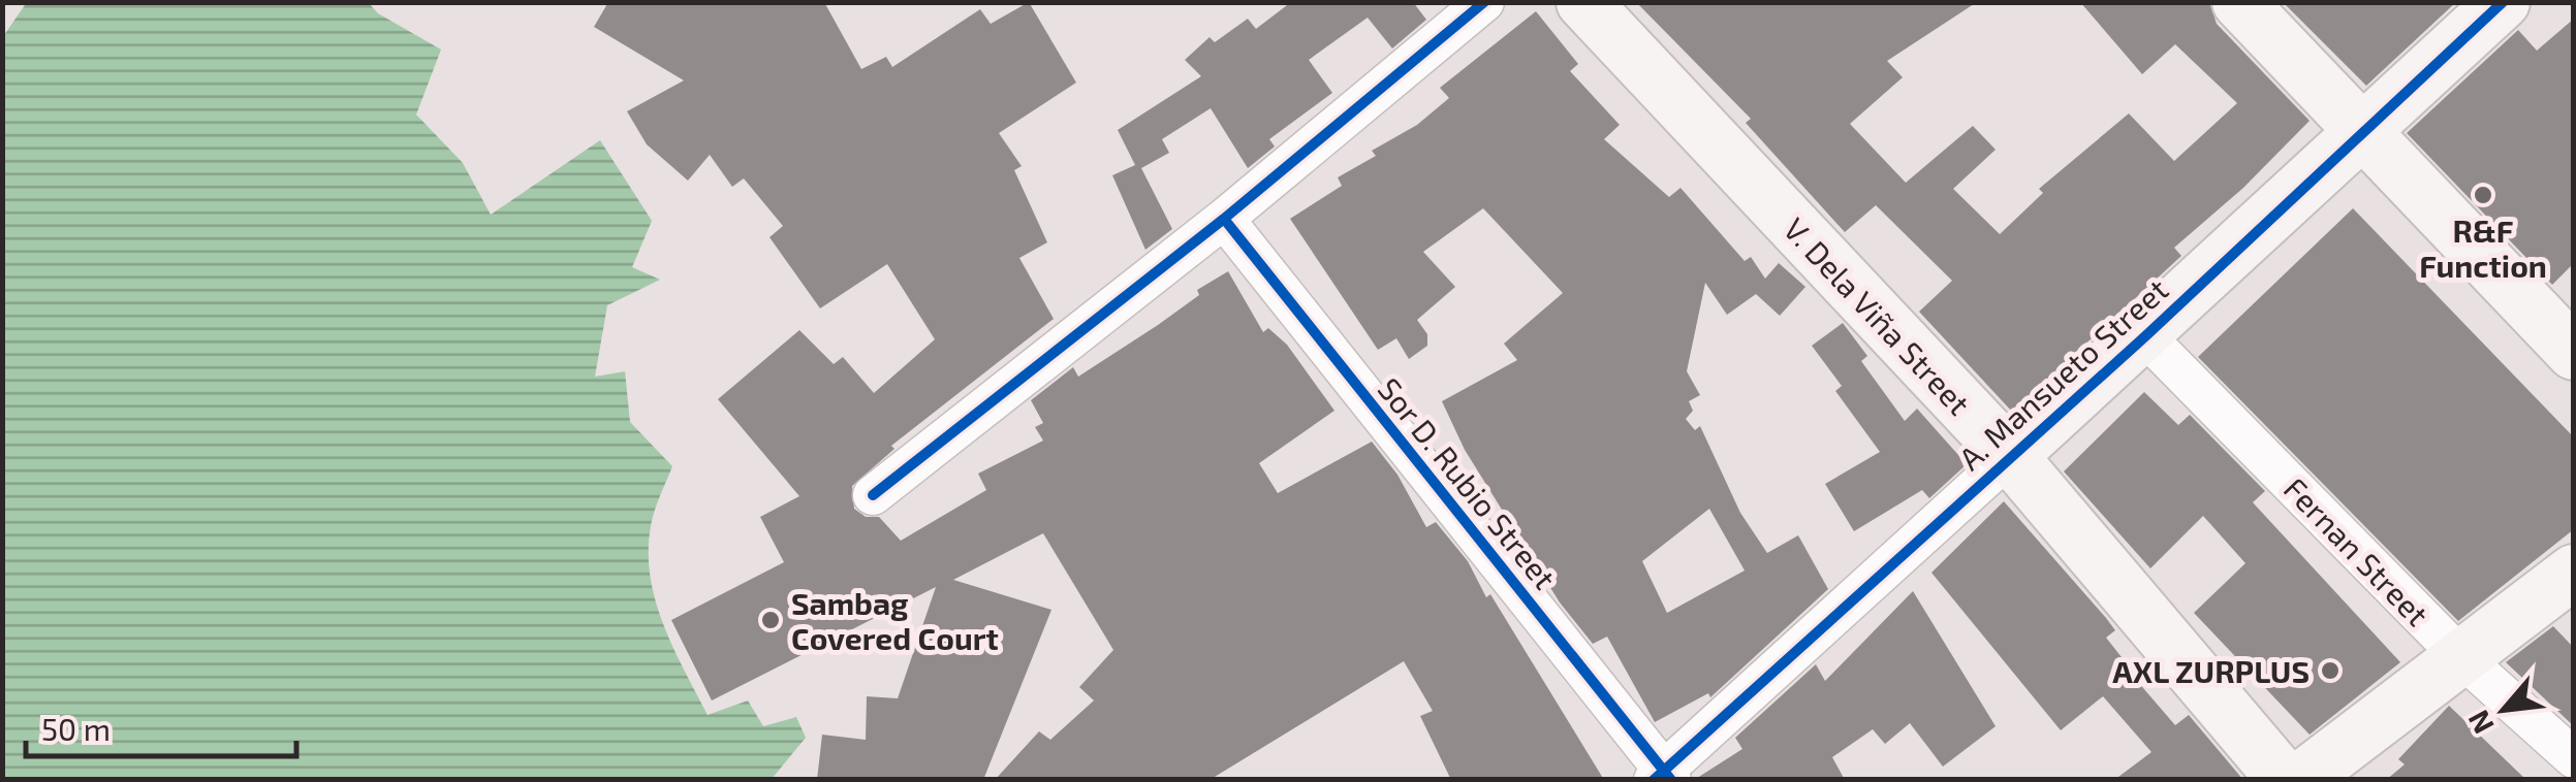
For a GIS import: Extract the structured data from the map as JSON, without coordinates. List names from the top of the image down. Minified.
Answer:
{"streets":{"main road":["V. Dela Viña Street","A. Mansueto Street"],"street":["Sor D. Rubio Street","Fernan Street"]},"crossings":[["V. Dela Viña Street","A. Mansueto Street"],["A. Mansueto Street","Sor D. Rubio Street"],["A. Mansueto Street","Fernan Street"]],"places":["R&F Function","Sambag Covered Court","AXL ZURPLUS"],"scale_bar":"50 m","north":"bottom left"}
